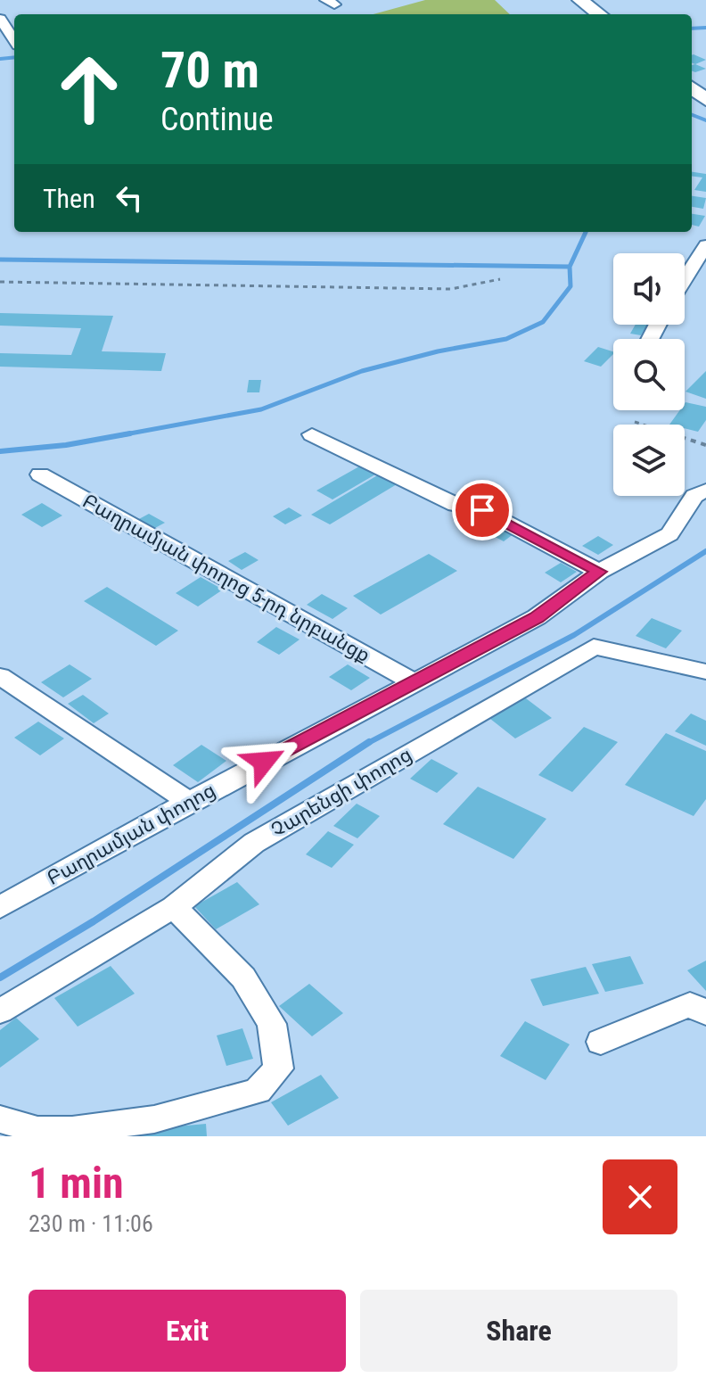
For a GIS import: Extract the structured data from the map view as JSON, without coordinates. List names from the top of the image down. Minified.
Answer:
{"streets":{"street":["Բաղրամյան փողոց 5-րդ նրբանցք","Չարենցի փողոց","Բաղրամյան փողոց"]},"crossings":[["Բաղրամյան փողոց 5-րդ նրբանցք","Բաղրամյան փողոց"]],"page":{"turn":["70 m","Continue"],"then":"Then","heading":["1 min","230 m · 11:06"],"buttons":["Exit","Share"]}}
